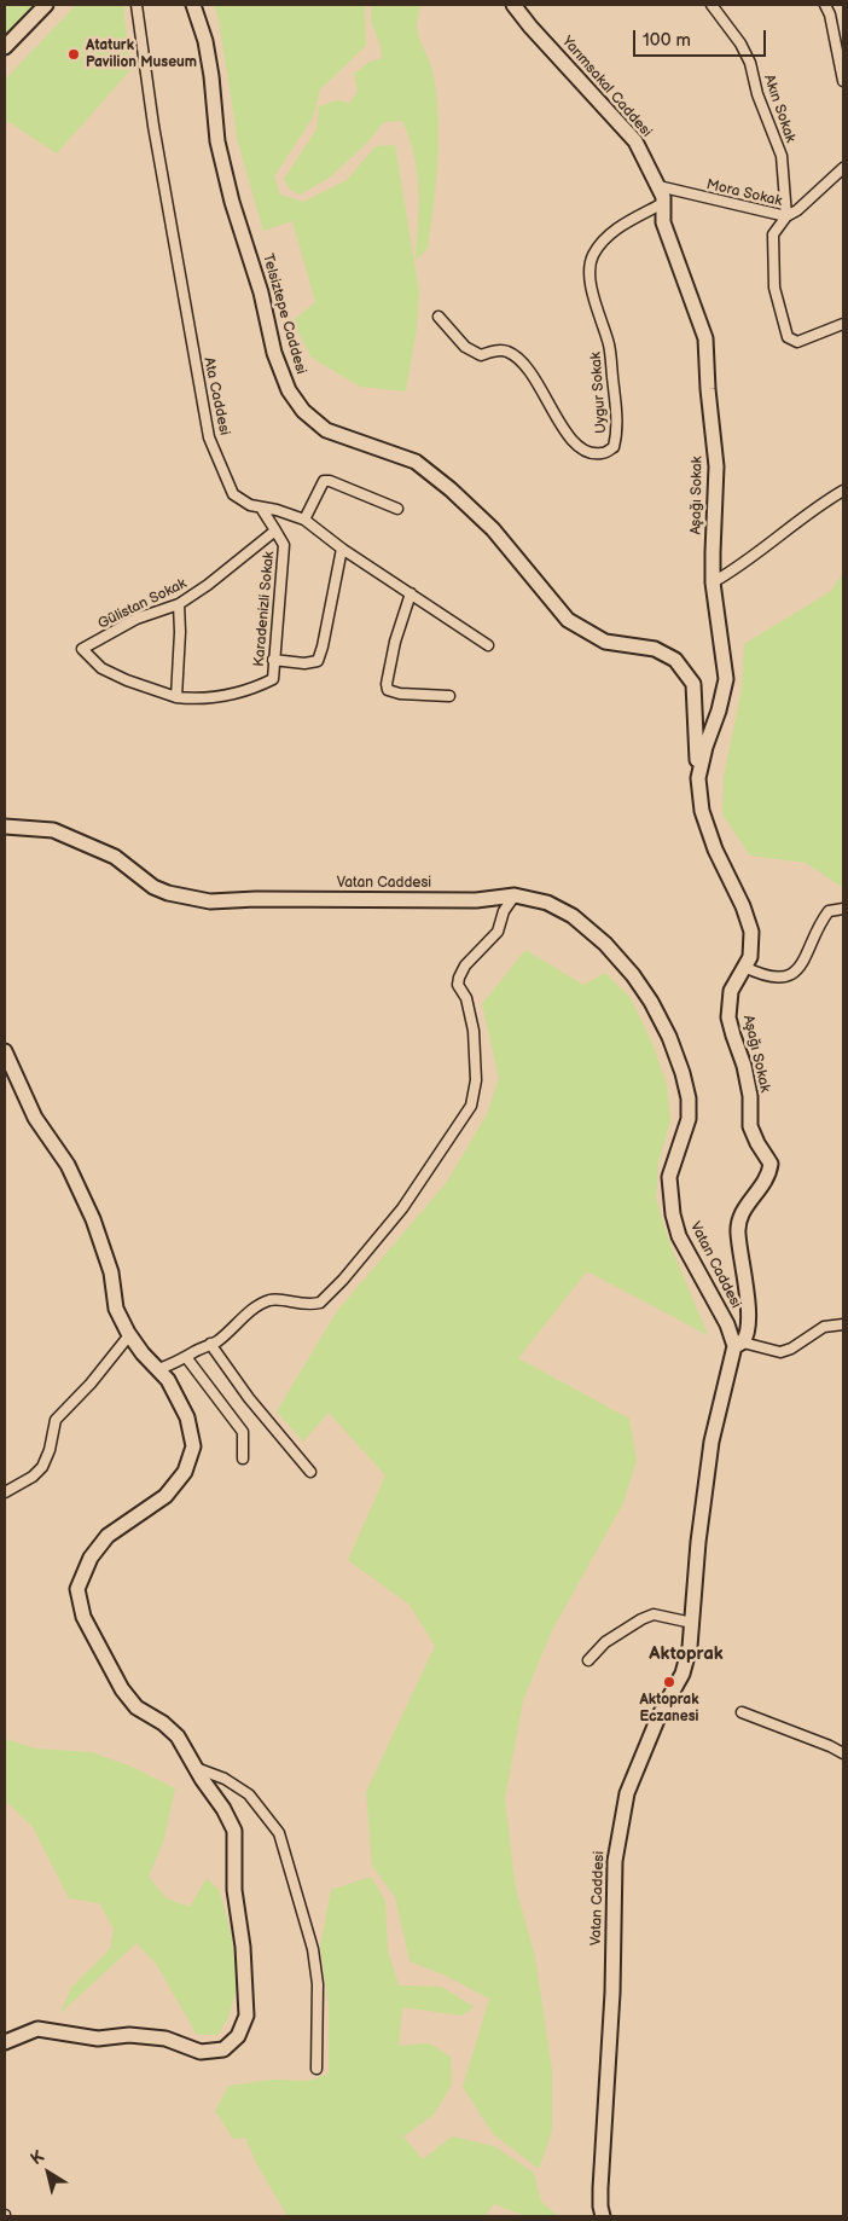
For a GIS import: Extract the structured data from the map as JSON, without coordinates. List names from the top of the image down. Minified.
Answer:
{"streets":{"street":["Yarımsakal Caddesi","Akın Sokak","Mora Sokak","Telsiztepe Caddesi","Uygur Sokak","Ata Caddesi","Aşağı Sokak","Gülistan Sokak","Karadenizli Sokak","Vatan Caddesi"]},"crossings":[["Yarımsakal Caddesi","Mora Sokak"],["Yarımsakal Caddesi","Uygur Sokak"],["Yarımsakal Caddesi","Aşağı Sokak"],["Akın Sokak","Mora Sokak"],["Telsiztepe Caddesi","Aşağı Sokak"],["Aşağı Sokak","Vatan Caddesi"],["Gülistan Sokak","Karadenizli Sokak"]],"districts":["Aktoprak"],"places":["Ataturk Pavilion Museum","Aktoprak Eczanesi"],"scale_bar":"100 m","north":"top left"}
